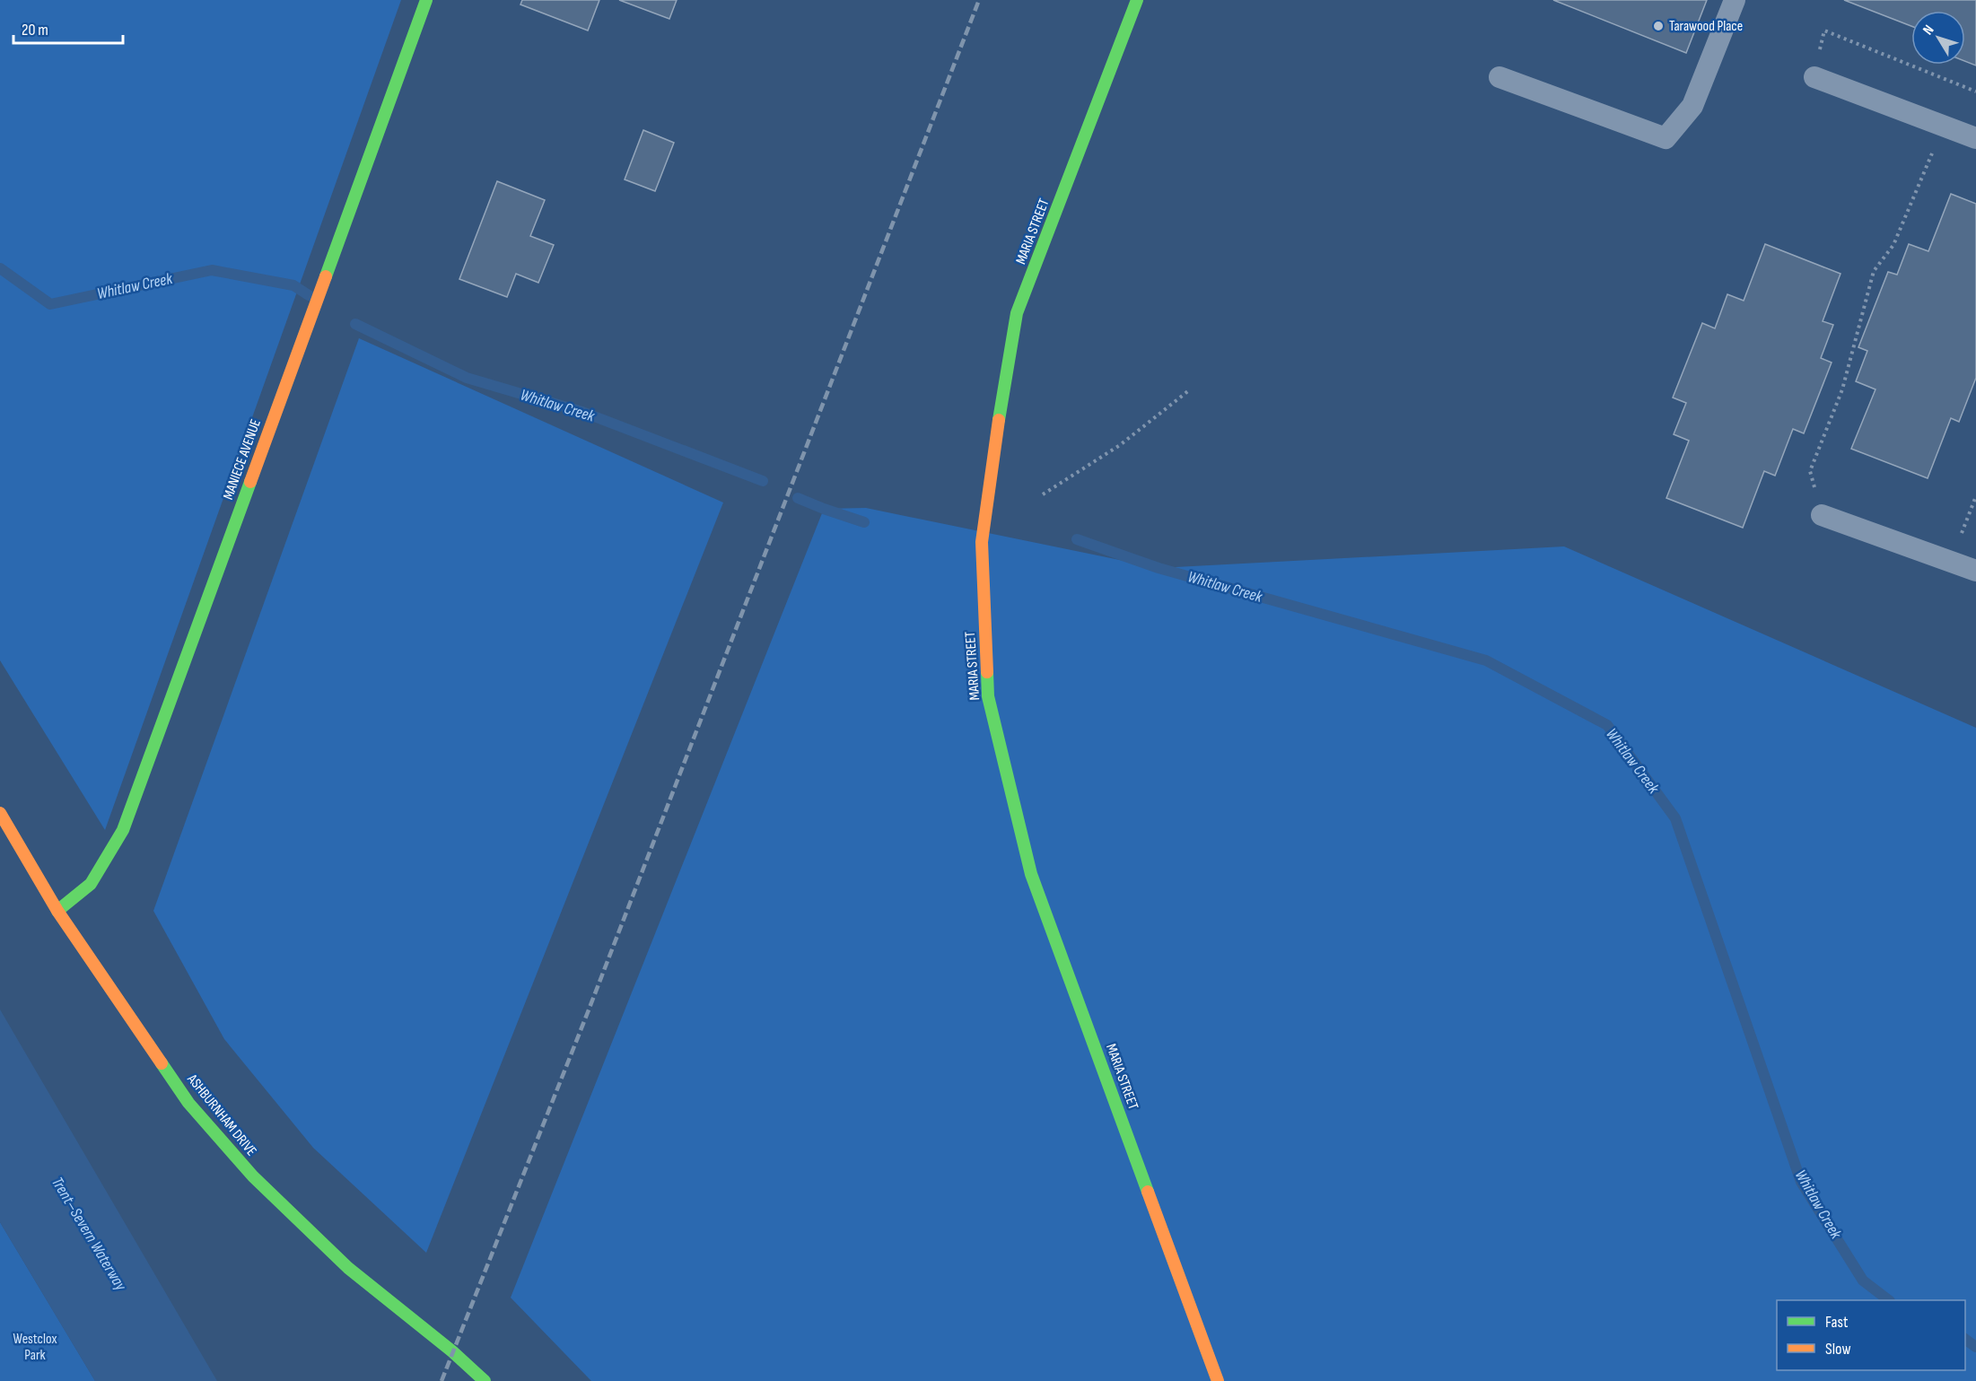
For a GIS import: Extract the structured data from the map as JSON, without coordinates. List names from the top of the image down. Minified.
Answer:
{"streets":{"street":["MARIA STREET","MANIECE AVENUE","ASHBURNHAM DRIVE"]},"crossings":[["MANIECE AVENUE","ASHBURNHAM DRIVE"]],"water":["Whitlaw Creek","Trent–Severn Waterway"],"parks":["Westclox Park"],"places":["Tarawood Place"],"legend":["Fast","Slow"],"scale_bar":"20 m","north":"top left"}
